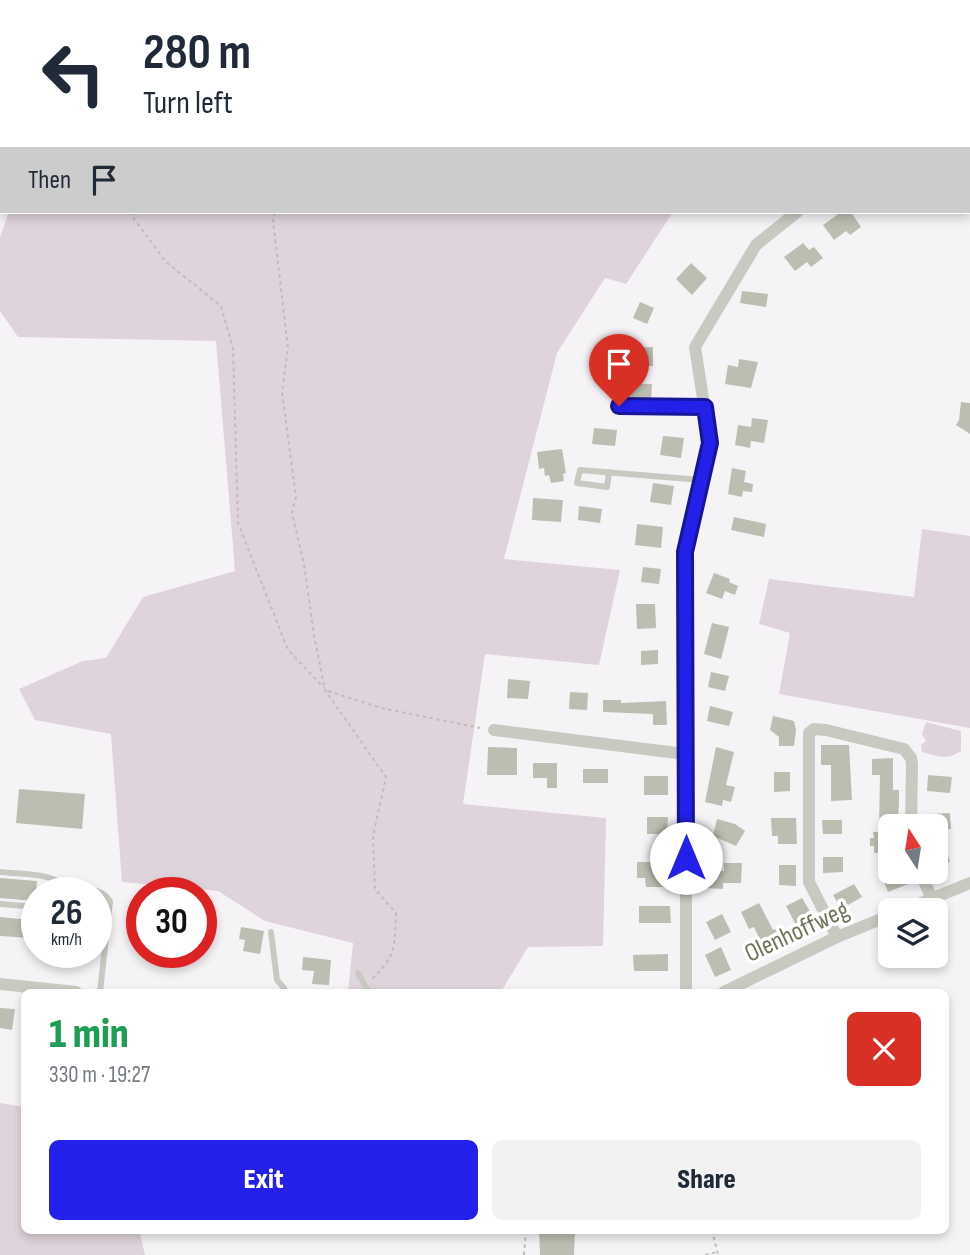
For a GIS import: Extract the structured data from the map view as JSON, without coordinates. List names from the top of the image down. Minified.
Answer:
{"streets":{"street":["Olenhoffweg"]},"north":"top","page":{"turn":["280 m","Turn left"],"then":"Then","speed":"26 km/h","limit":"30","heading":["1 min","330 m · 19:27"],"buttons":["Exit","Share"]}}
